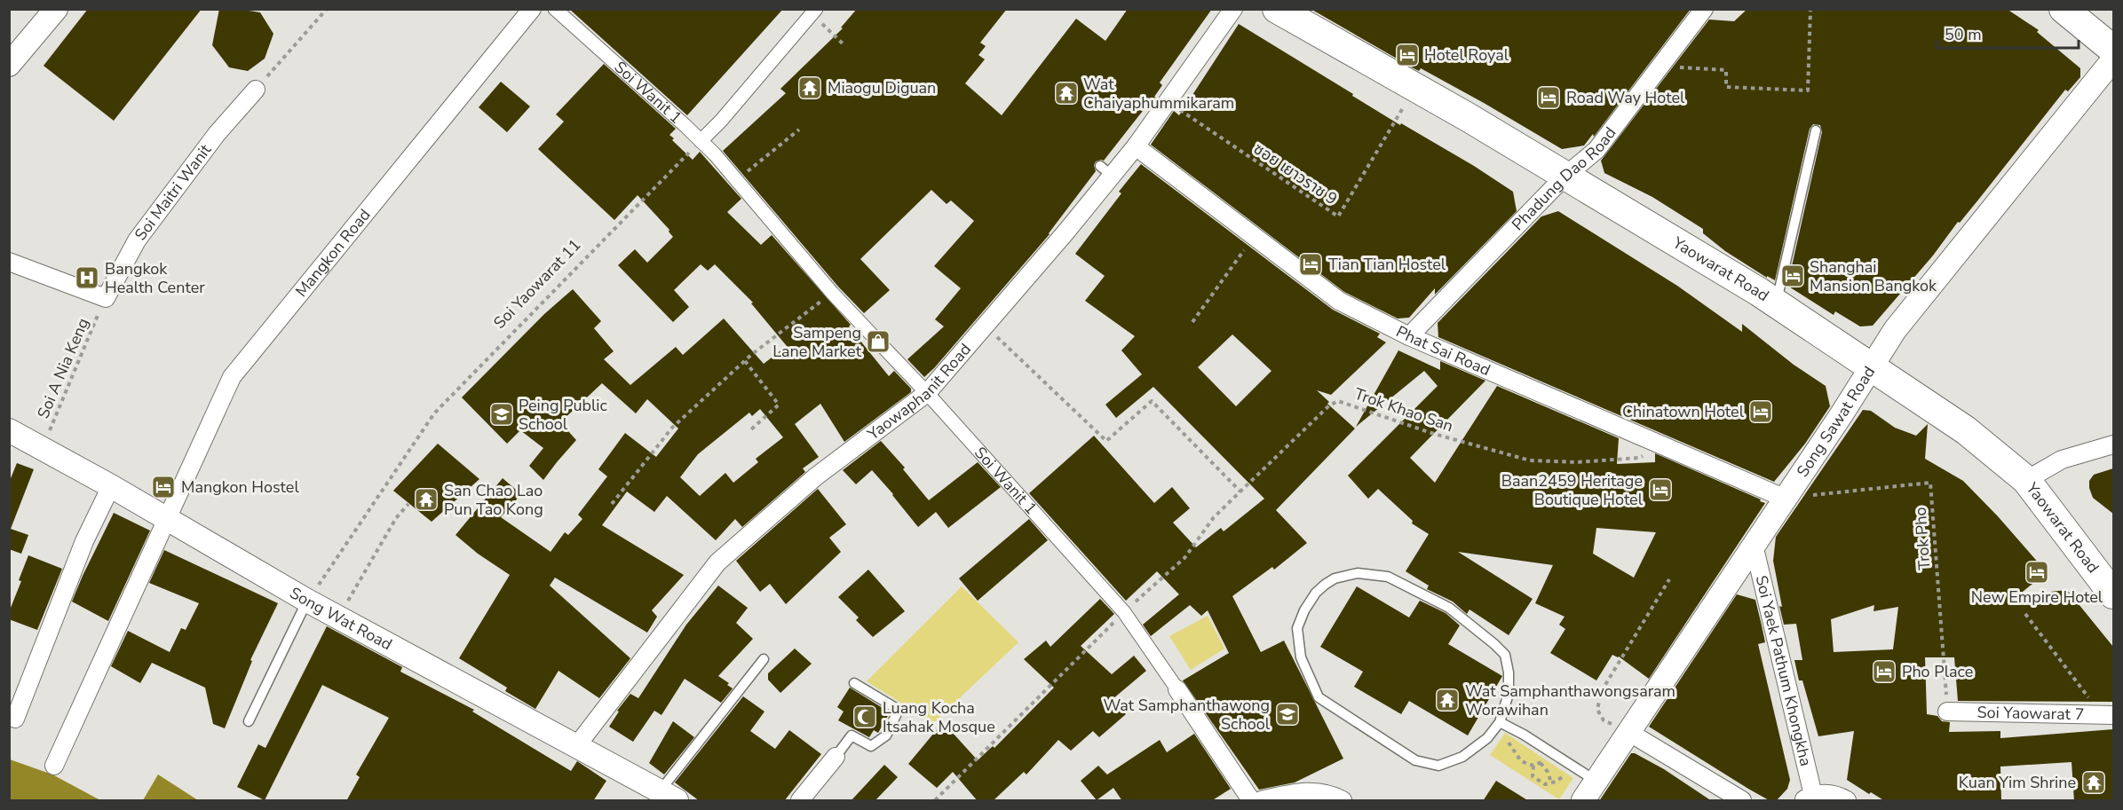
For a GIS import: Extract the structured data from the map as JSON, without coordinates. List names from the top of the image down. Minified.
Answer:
{"streets":{"main road":["Yaowarat Road"],"street":["Soi Wanit 1","Phadung Dao Road","Soi Maitri Wanit","Mangkon Road","Phat Sai Road","Yaowaphanit Road","Song Sawat Road","Song Wat Road","Soi Yaek Pathum Khongkha","Soi Yaowarat 7"],"path":["ซอย เยาวราช 9","Soi Yaowarat 11","Soi A Nia Keng","Trok Khao San","Trok Pho"]},"crossings":[["Soi Wanit 1","Soi Yaowarat 11"],["Soi Wanit 1","Yaowaphanit Road"],["Soi Wanit 1","Trok Khao San"],["ซอย เยาวราช 9","Yaowarat Road"],["ซอย เยาวราช 9","Yaowaphanit Road"],["Phadung Dao Road","Yaowarat Road"],["Phadung Dao Road","Phat Sai Road"],["Soi Maitri Wanit","Soi A Nia Keng"],["Mangkon Road","Song Wat Road"],["Yaowarat Road","Song Sawat Road"],["Soi Yaowarat 11","Song Wat Road"],["Phat Sai Road","Yaowaphanit Road"],["Phat Sai Road","Trok Khao San"],["Phat Sai Road","Song Sawat Road"],["Soi A Nia Keng","Song Wat Road"],["Yaowaphanit Road","Song Wat Road"],["Song Sawat Road","Soi Yaek Pathum Khongkha"],["Trok Pho","Soi Yaowarat 7"]],"places":{"hotel":["Hotel Royal","Road Way Hotel","Tian Tian Hostel","Shanghai Mansion Bangkok","Chinatown Hotel","Mangkon Hostel","Baan2459 Heritage Boutique Hotel","New Empire Hotel","Pho Place"],"temple":["Miaogu Diguan","Wat Chaiyaphummikaram","San Chao Lao Pun Tao Kong","Wat Samphanthawongsaram Worawihan","Kuan Yim Shrine"],"hospital":["Bangkok Health Center"],"shop":["Sampeng Lane Market"],"school or university":["Peing Public School","Wat Samphanthawong School"],"mosque":["Luang Kocha Itsahak Mosque"]},"scale_bar":"50 m"}
